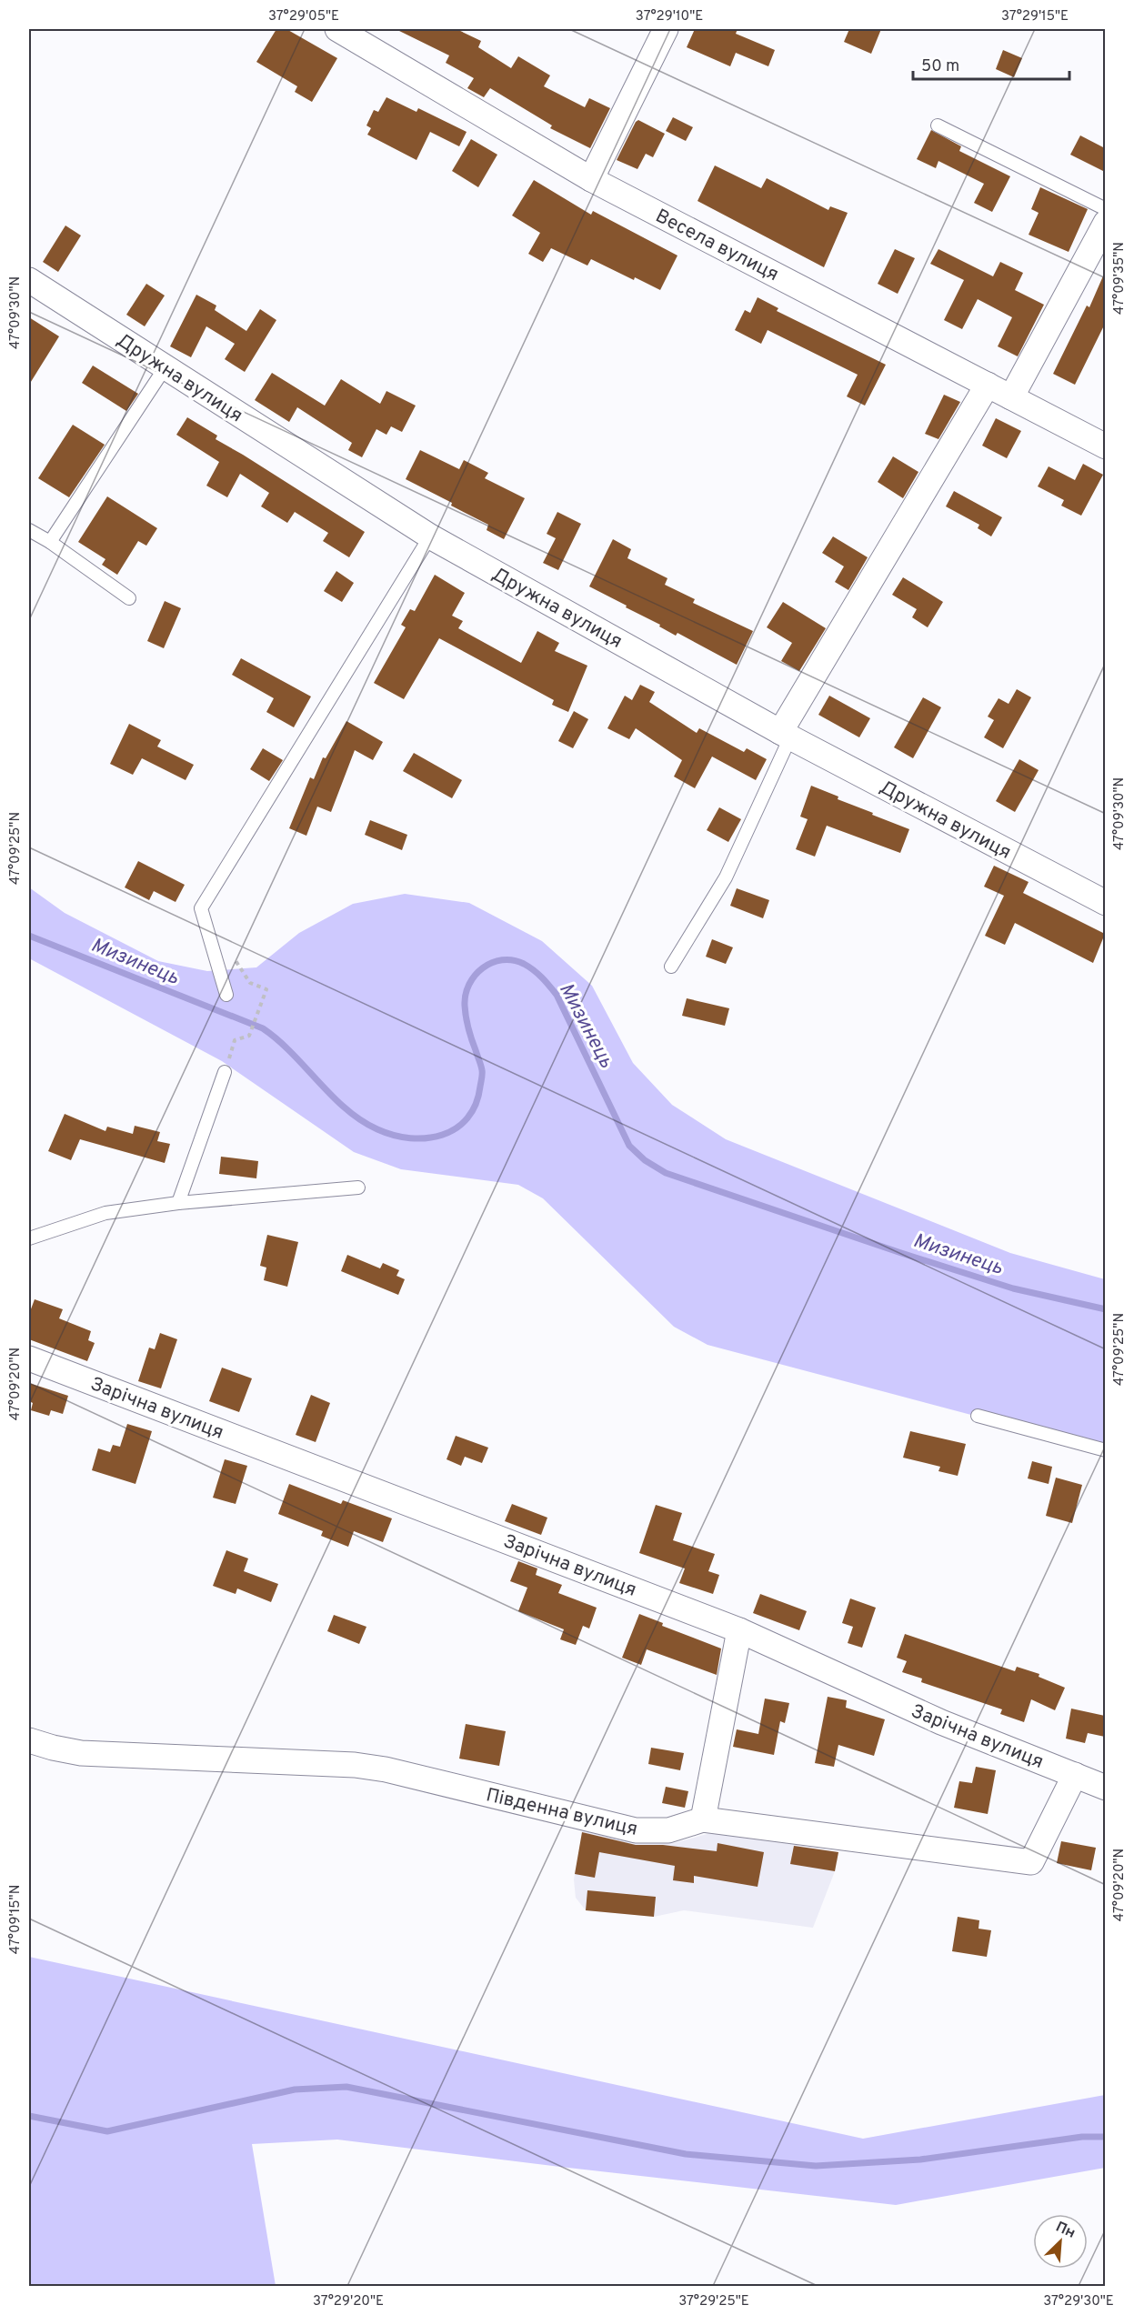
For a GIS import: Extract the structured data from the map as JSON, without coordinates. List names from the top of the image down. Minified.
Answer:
{"streets":{"street":["Весела вулиця","Дружна вулиця","Зарічна вулиця","Південна вулиця"]},"crossings":[["Зарічна вулиця","Південна вулиця"]],"water":["Мизинець"],"scale_bar":"50 m","north":"top right","coordinates":["37°29'05\"E","37°29'10\"E","37°29'15\"E","47°09'35\"N","47°09'30\"N","47°09'25\"N","47°09'20\"N","47°09'15\"N","37°29'20\"E","37°29'25\"E","37°29'30\"E"]}
